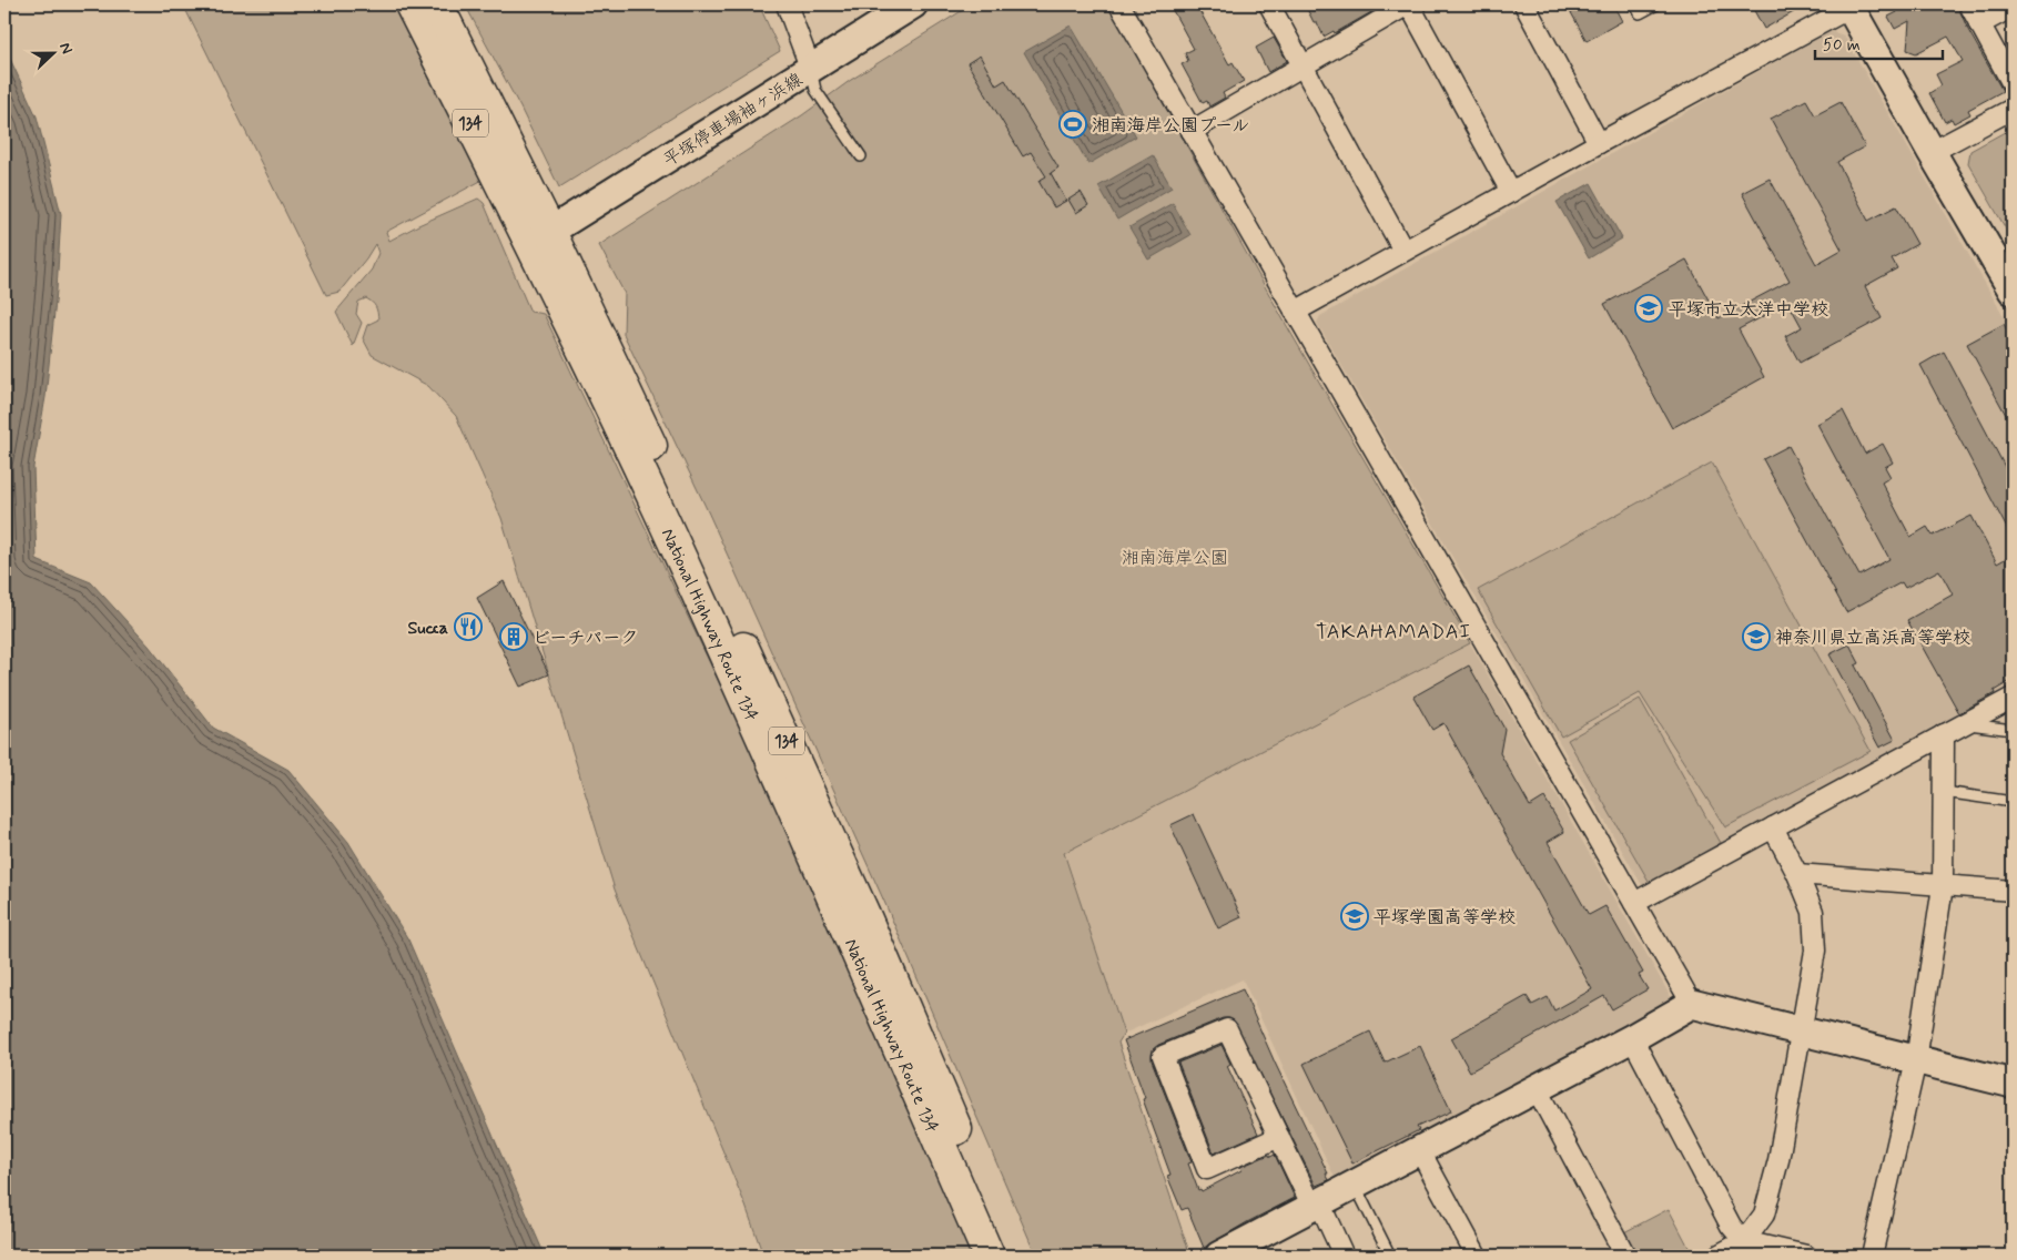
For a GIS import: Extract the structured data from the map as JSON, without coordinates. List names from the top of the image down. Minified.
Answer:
{"streets":{"highway":["134","National Highway Route 134"],"street":["平塚停車場袖ヶ浜線"]},"crossings":[["平塚停車場袖ヶ浜線","National Highway Route 134"]],"districts":["TAKAHAMADAI"],"parks":["湘南海岸公園"],"places":{"sports":["湘南海岸公園プール"],"school or university":["平塚市立太洋中学校","神奈川県立高浜高等学校","平塚学園高等学校"],"restaurant":["Succa"],"building":["ビーチパーク"]},"scale_bar":"50 m","north":"right"}
